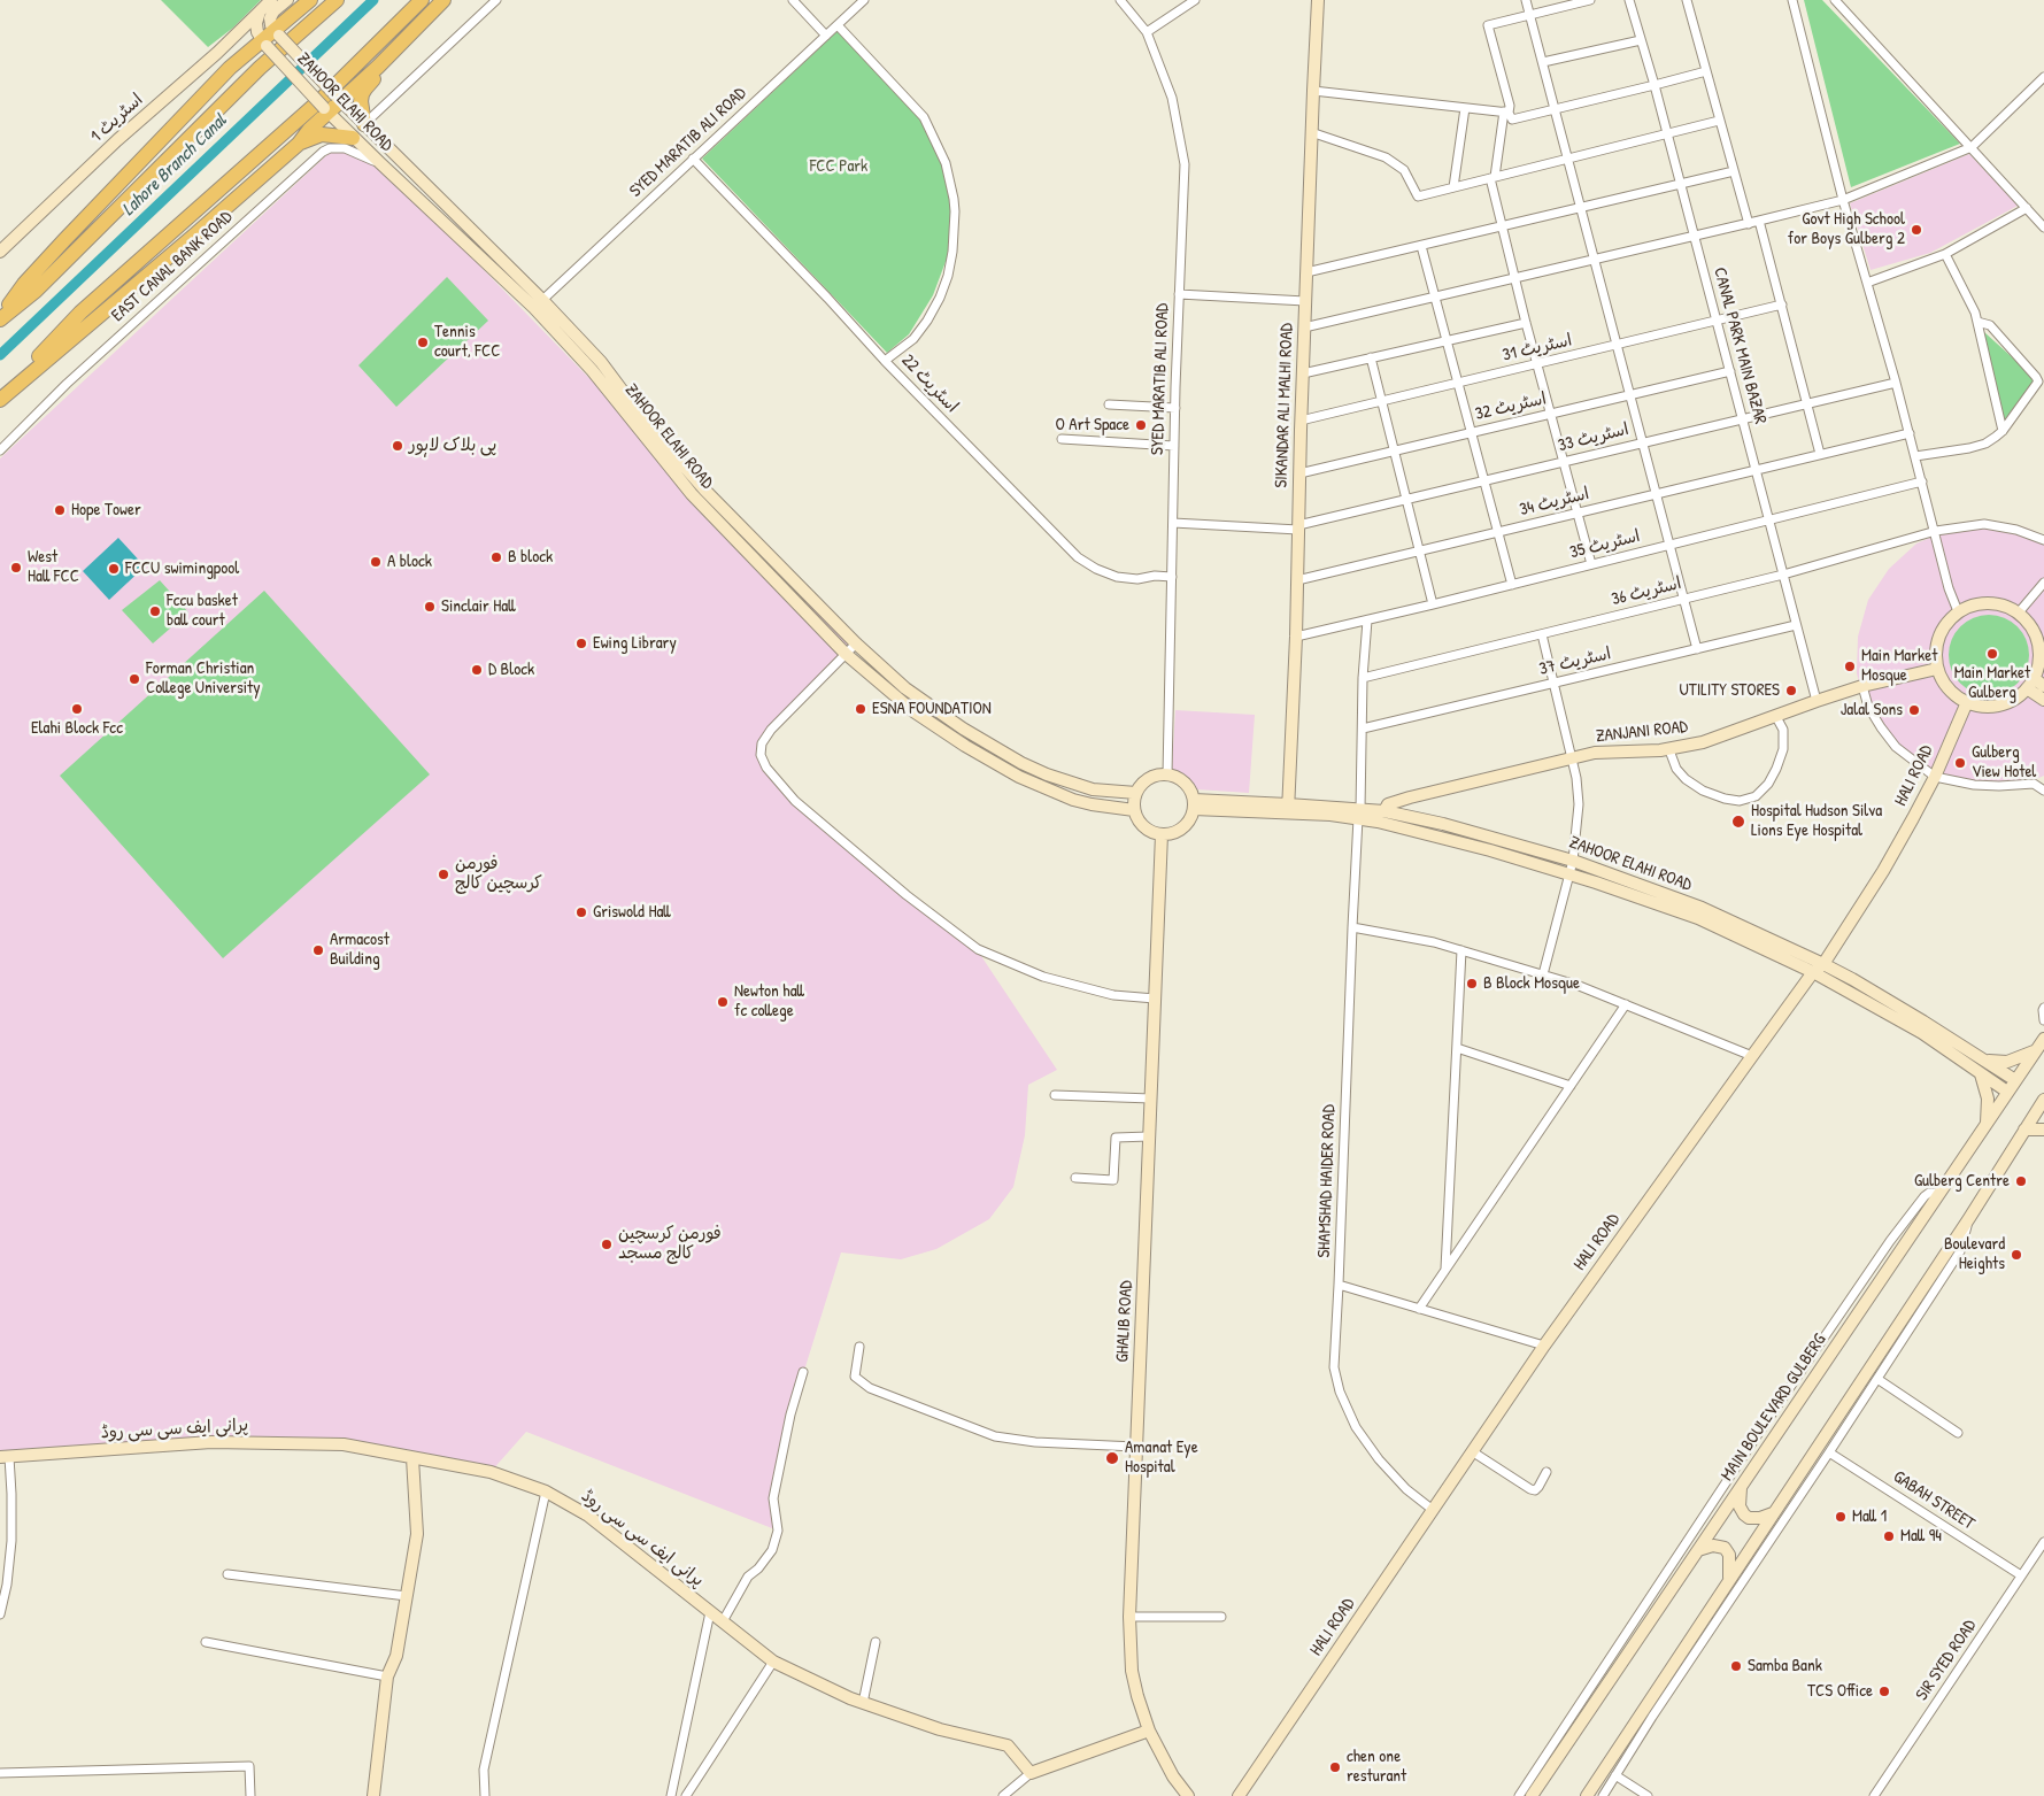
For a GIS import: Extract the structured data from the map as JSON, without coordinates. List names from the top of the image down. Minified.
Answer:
{"streets":{"main road":["ZAHOOR ELAHI ROAD","اسٹریٹ 1","SIKANDAR ALI MALHI ROAD","ZANJANI ROAD","HALI ROAD","GHALIB ROAD","MAIN BOULEVARD GULBERG","پرانی ایف سی سی روڈ"],"street":["SYED MARATIB ALI ROAD","EAST CANAL BANK ROAD","CANAL PARK MAIN BAZAR","اسٹریٹ 31","اسٹریٹ 22","اسٹریٹ 32","اسٹریٹ 33","اسٹریٹ 34","اسٹریٹ 35","اسٹریٹ 36","اسٹریٹ 37","SHAMSHAD HAIDER ROAD","GABAH STREET","SIR SYED ROAD"]},"crossings":[["ZAHOOR ELAHI ROAD","SYED MARATIB ALI ROAD"],["ZAHOOR ELAHI ROAD","EAST CANAL BANK ROAD"],["ZAHOOR ELAHI ROAD","SIKANDAR ALI MALHI ROAD"],["ZAHOOR ELAHI ROAD","ZANJANI ROAD"],["ZAHOOR ELAHI ROAD","HALI ROAD"],["ZAHOOR ELAHI ROAD","SHAMSHAD HAIDER ROAD"],["ZAHOOR ELAHI ROAD","GHALIB ROAD"],["ZAHOOR ELAHI ROAD","MAIN BOULEVARD GULBERG"],["SYED MARATIB ALI ROAD","اسٹریٹ 22"],["SYED MARATIB ALI ROAD","اسٹریٹ 33"],["SYED MARATIB ALI ROAD","GHALIB ROAD"],["CANAL PARK MAIN BAZAR","اسٹریٹ 31"],["CANAL PARK MAIN BAZAR","اسٹریٹ 32"],["CANAL PARK MAIN BAZAR","اسٹریٹ 33"],["CANAL PARK MAIN BAZAR","اسٹریٹ 34"],["CANAL PARK MAIN BAZAR","اسٹریٹ 35"],["CANAL PARK MAIN BAZAR","اسٹریٹ 36"],["CANAL PARK MAIN BAZAR","اسٹریٹ 37"],["CANAL PARK MAIN BAZAR","ZANJANI ROAD"],["اسٹریٹ 31","SIKANDAR ALI MALHI ROAD"],["SIKANDAR ALI MALHI ROAD","اسٹریٹ 32"],["SIKANDAR ALI MALHI ROAD","اسٹریٹ 33"],["SIKANDAR ALI MALHI ROAD","اسٹریٹ 34"],["SIKANDAR ALI MALHI ROAD","اسٹریٹ 35"],["اسٹریٹ 35","SHAMSHAD HAIDER ROAD"],["اسٹریٹ 36","SHAMSHAD HAIDER ROAD"],["اسٹریٹ 37","SHAMSHAD HAIDER ROAD"],["ZANJANI ROAD","HALI ROAD"],["HALI ROAD","SHAMSHAD HAIDER ROAD"],["GABAH STREET","SIR SYED ROAD"]],"water":["Lahore Branch Canal"],"parks":["FCC Park"],"places":["Govt High School for Boys Gulberg 2","Tennis court, FCC","O Art Space","پی بلاک لاہور","Hope Tower","B block","A block","West Hall FCC","FCCU swimingpool","Sinclair Hall","Fccu basket ball court","Ewing Library","Main Market Gulberg","Main Market Mosque","D Block","Forman Christian College University","UTILITY STORES","Elahi Block Fcc","ESNA FOUNDATION","Jalal Sons","Gulberg View Hotel","Hospital Hudson Silva Lions Eye Hospital","فورمن کرسچین کالج","Griswold Hall","Armacost Building","B Block Mosque","Newton hall fc college","Gulberg Centre","فورمن کرسچین کالج مسجد","Boulevard Heights","Amanat Eye Hospital","Mall 1","Mall 94","Samba Bank","TCS Office","chen one resturant"]}
